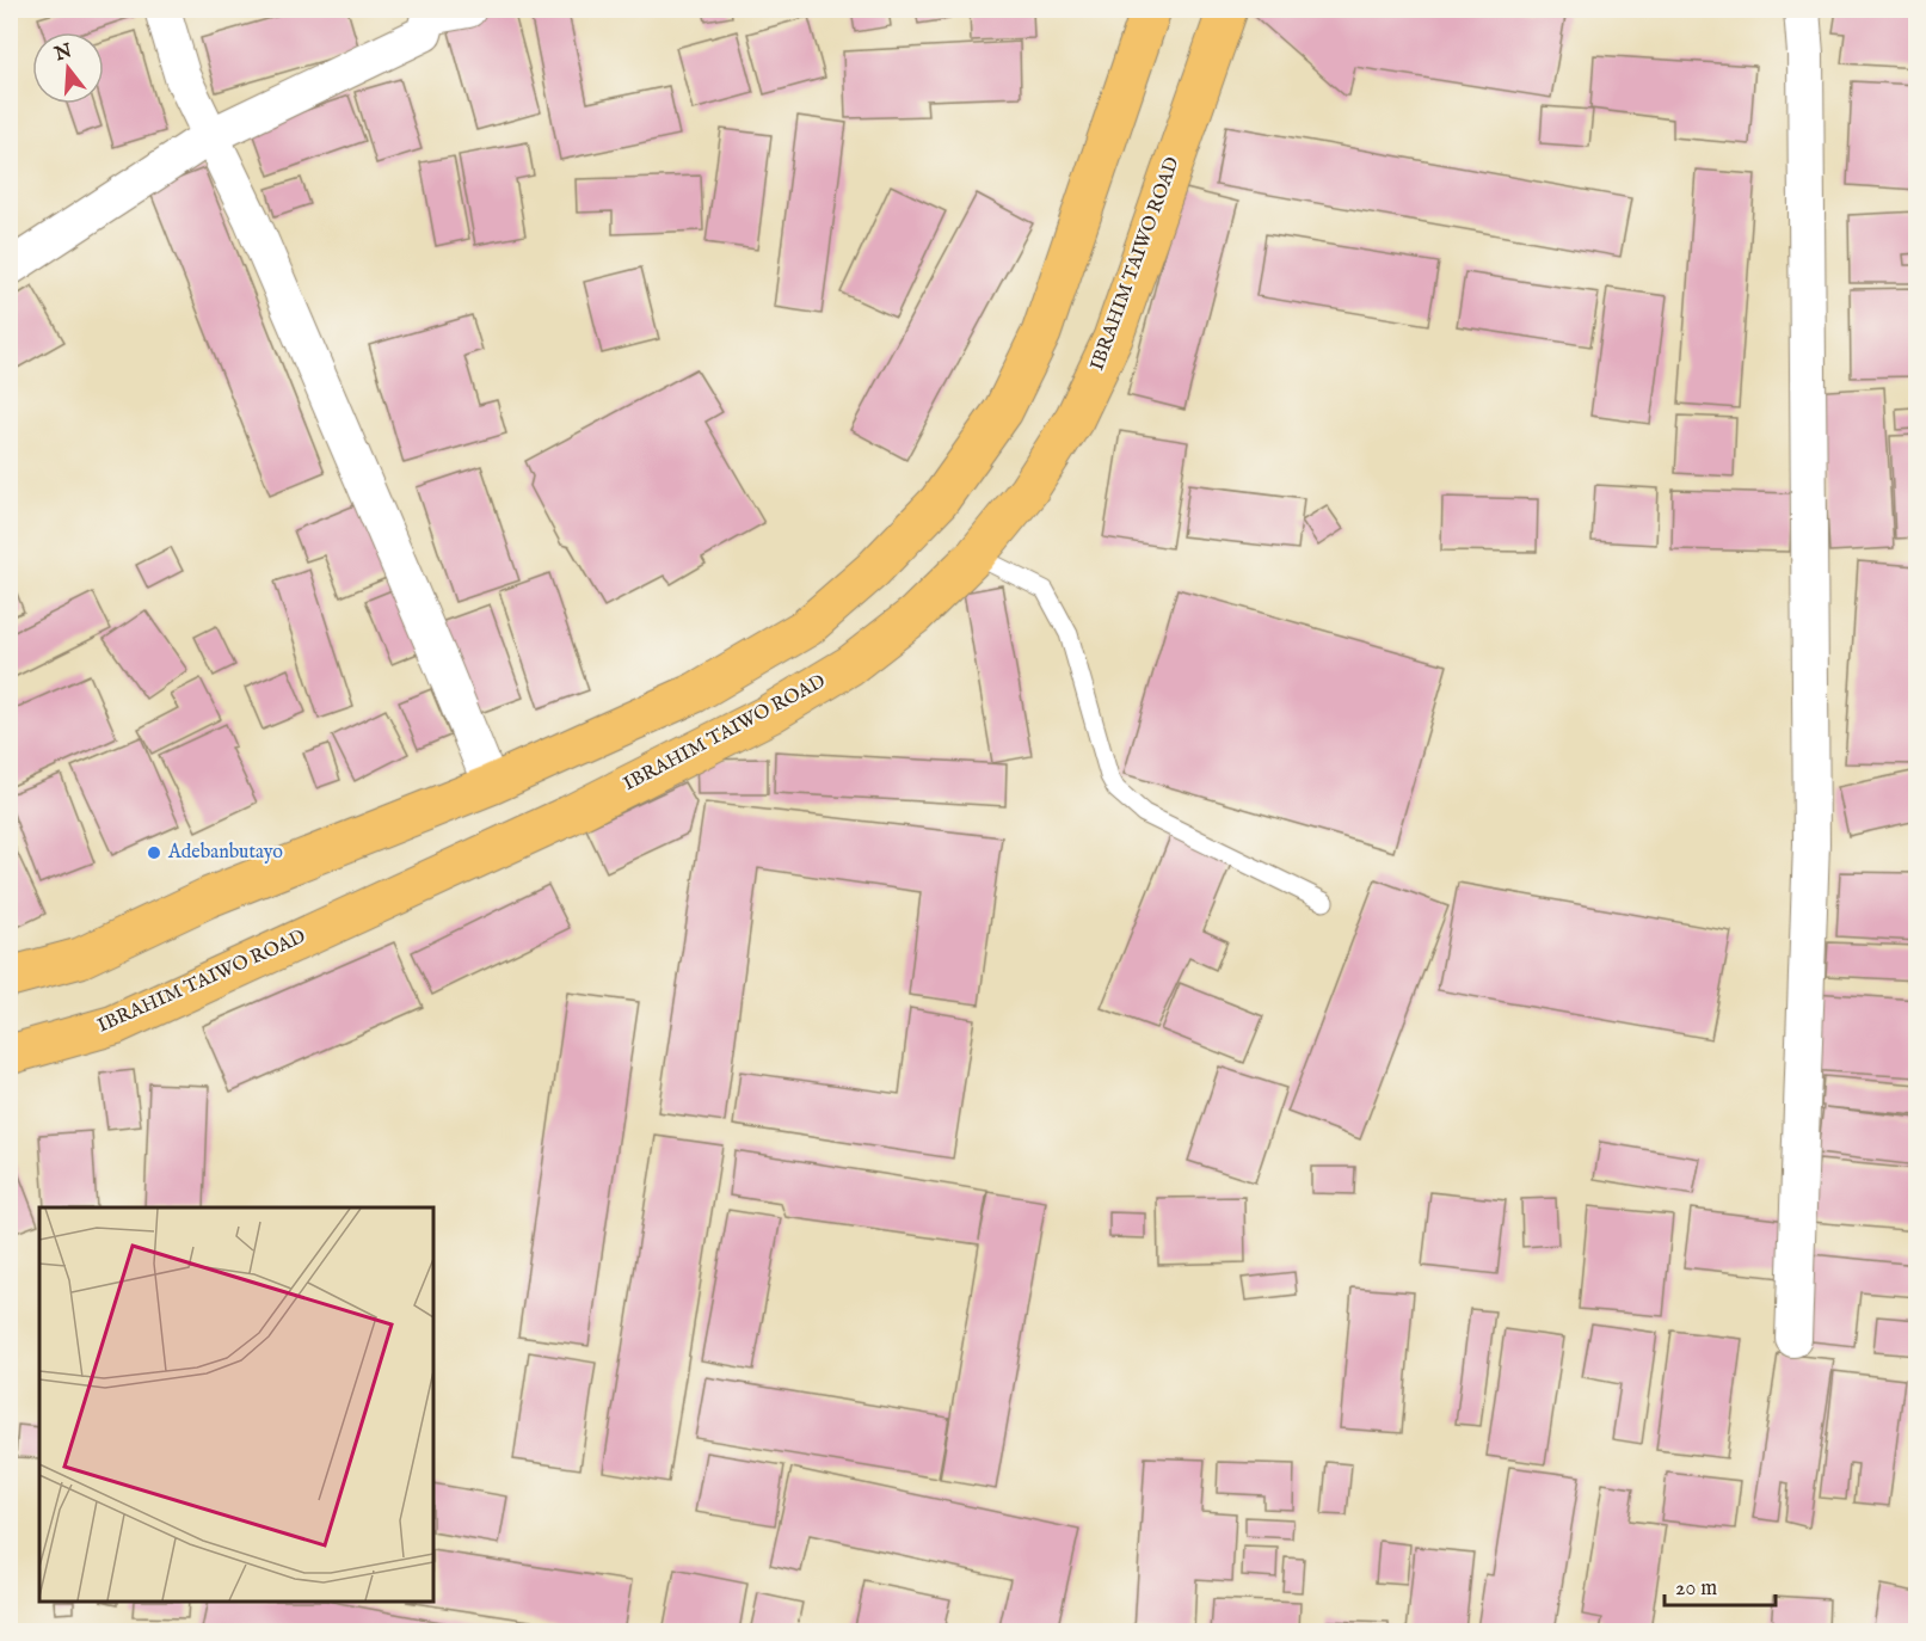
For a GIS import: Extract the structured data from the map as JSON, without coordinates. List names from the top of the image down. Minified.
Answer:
{"streets":{"main road":["IBRAHIM TAIWO ROAD"]},"places":["Adebanbutayo"],"scale_bar":"20 m","north":"top"}
